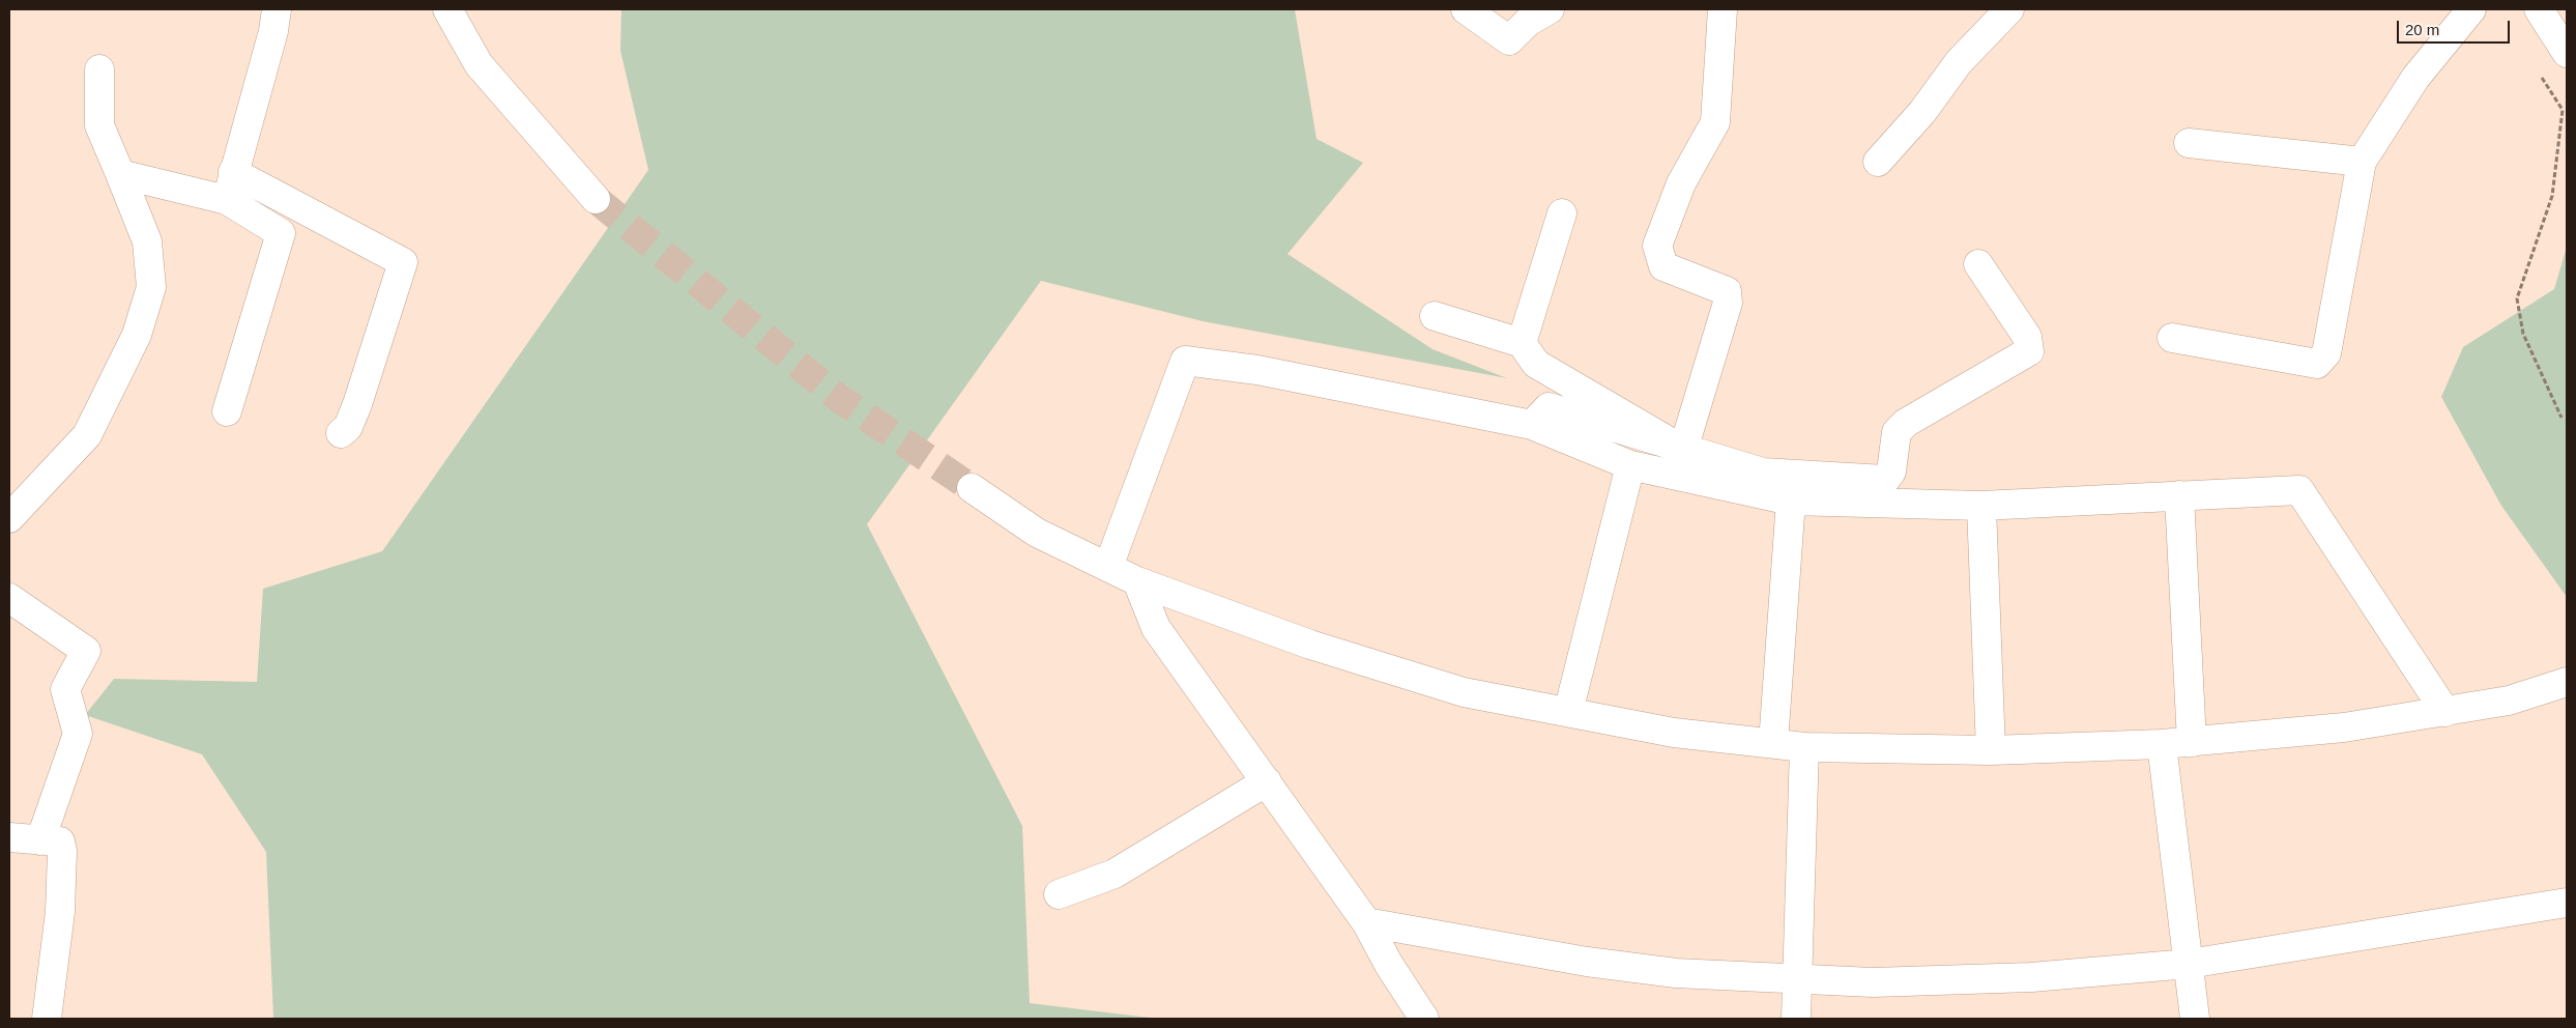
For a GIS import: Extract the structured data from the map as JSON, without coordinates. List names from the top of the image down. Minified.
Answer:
{"scale_bar":"20 m"}
